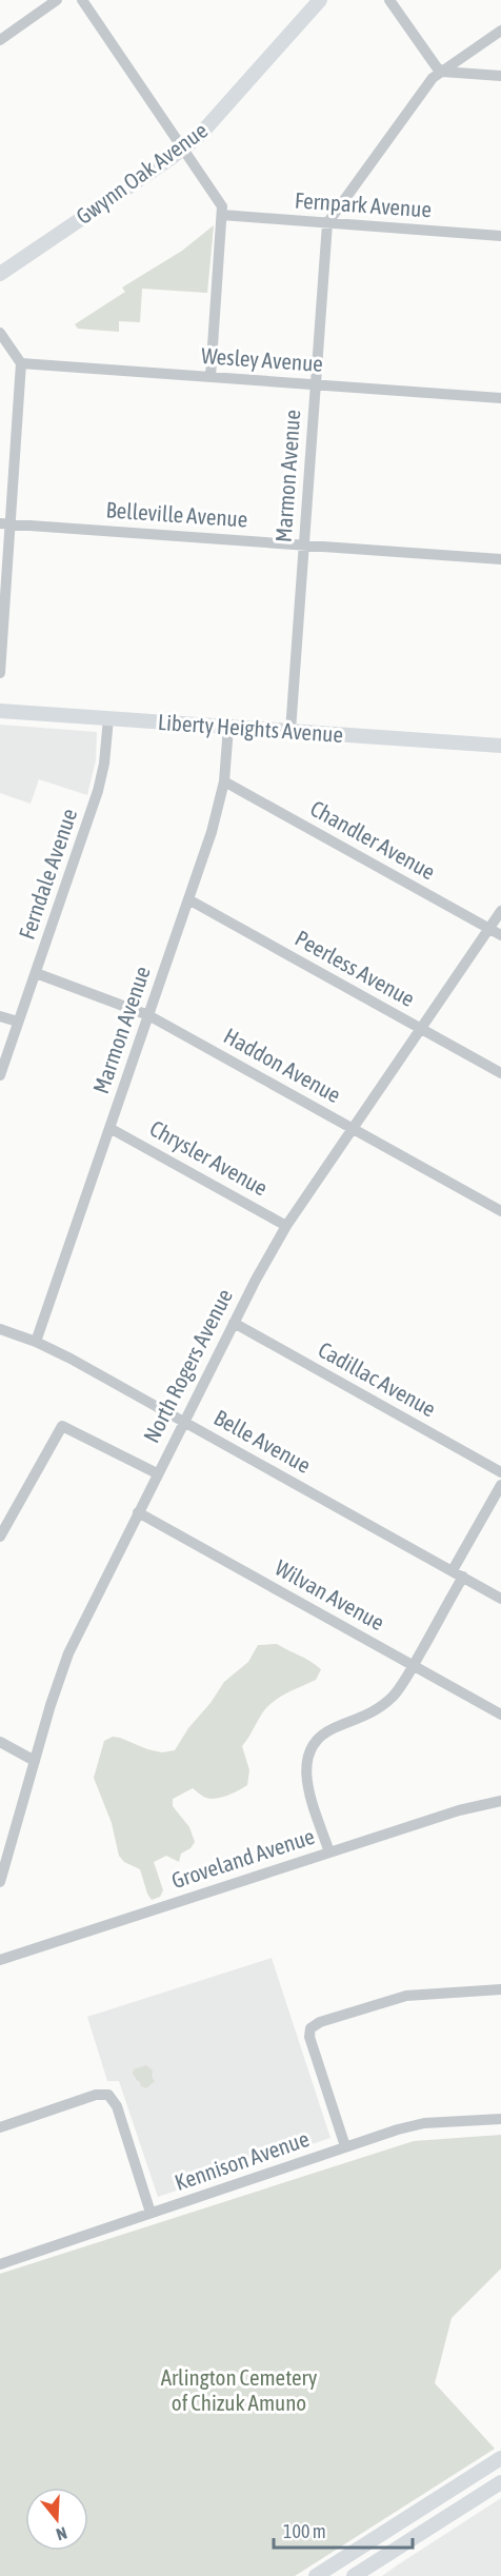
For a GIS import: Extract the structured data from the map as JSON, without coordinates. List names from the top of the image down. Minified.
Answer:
{"streets":{"main road":["Gwynn Oak Avenue","Liberty Heights Avenue"],"street":["Fernpark Avenue","Wesley Avenue","Marmon Avenue","Belleville Avenue","Chandler Avenue","Ferndale Avenue","Peerless Avenue","Haddon Avenue","Chrysler Avenue","North Rogers Avenue","Cadillac Avenue","Belle Avenue","Wilvan Avenue","Groveland Avenue","Kennison Avenue"]},"crossings":[["Fernpark Avenue","Marmon Avenue"],["Wesley Avenue","Marmon Avenue"],["Marmon Avenue","Belleville Avenue"],["Marmon Avenue","Liberty Heights Avenue"],["Marmon Avenue","Chandler Avenue"],["Marmon Avenue","Peerless Avenue"],["Marmon Avenue","Haddon Avenue"],["Marmon Avenue","Chrysler Avenue"],["Marmon Avenue","Belle Avenue"],["Liberty Heights Avenue","Ferndale Avenue"],["Chandler Avenue","North Rogers Avenue"],["Ferndale Avenue","Haddon Avenue"],["Peerless Avenue","North Rogers Avenue"],["Haddon Avenue","North Rogers Avenue"],["Chrysler Avenue","North Rogers Avenue"],["North Rogers Avenue","Cadillac Avenue"],["North Rogers Avenue","Belle Avenue"],["North Rogers Avenue","Wilvan Avenue"]],"parks":["Arlington Cemetery of Chizuk Amuno"],"scale_bar":"100 m","north":"bottom"}
